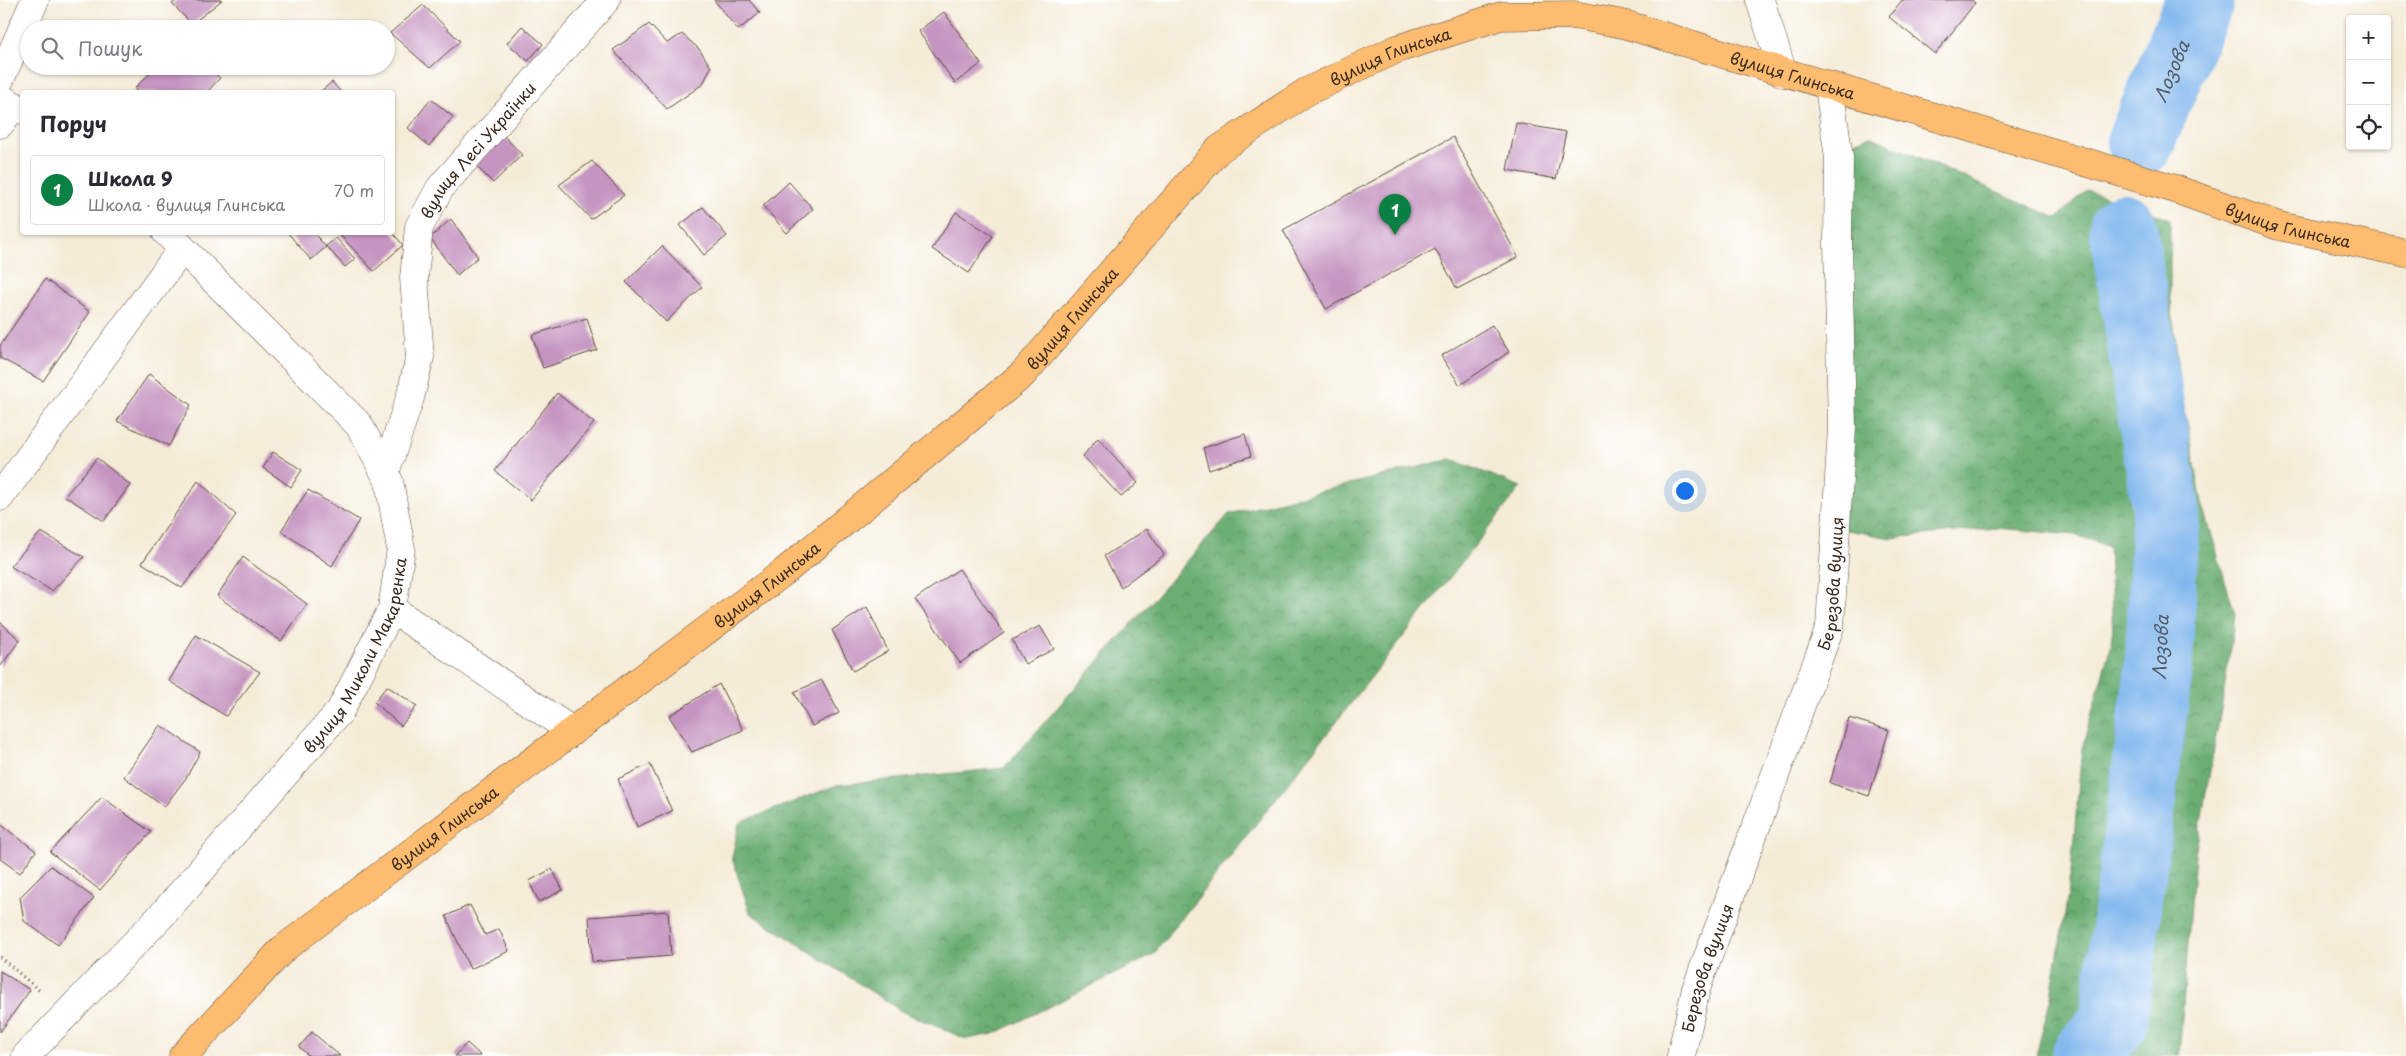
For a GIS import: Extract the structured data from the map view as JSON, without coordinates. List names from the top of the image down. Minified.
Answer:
{"streets":{"main road":["вулиця Глинська"],"street":["вулиця Лесі Українки","Березова вулиця","вулиця Миколи Макаренка"]},"crossings":[["вулиця Глинська","Березова вулиця"],["вулиця Лесі Українки","вулиця Миколи Макаренка"]],"water":["Лозова"],"page":{"map_buttons":["+","−"],"search":"Пошук","heading":"Поруч","list":[{"mark":"1","name":"Школа 9","note":"Школа · вулиця Глинська","value":"70 m"}],"pins":"1"}}
